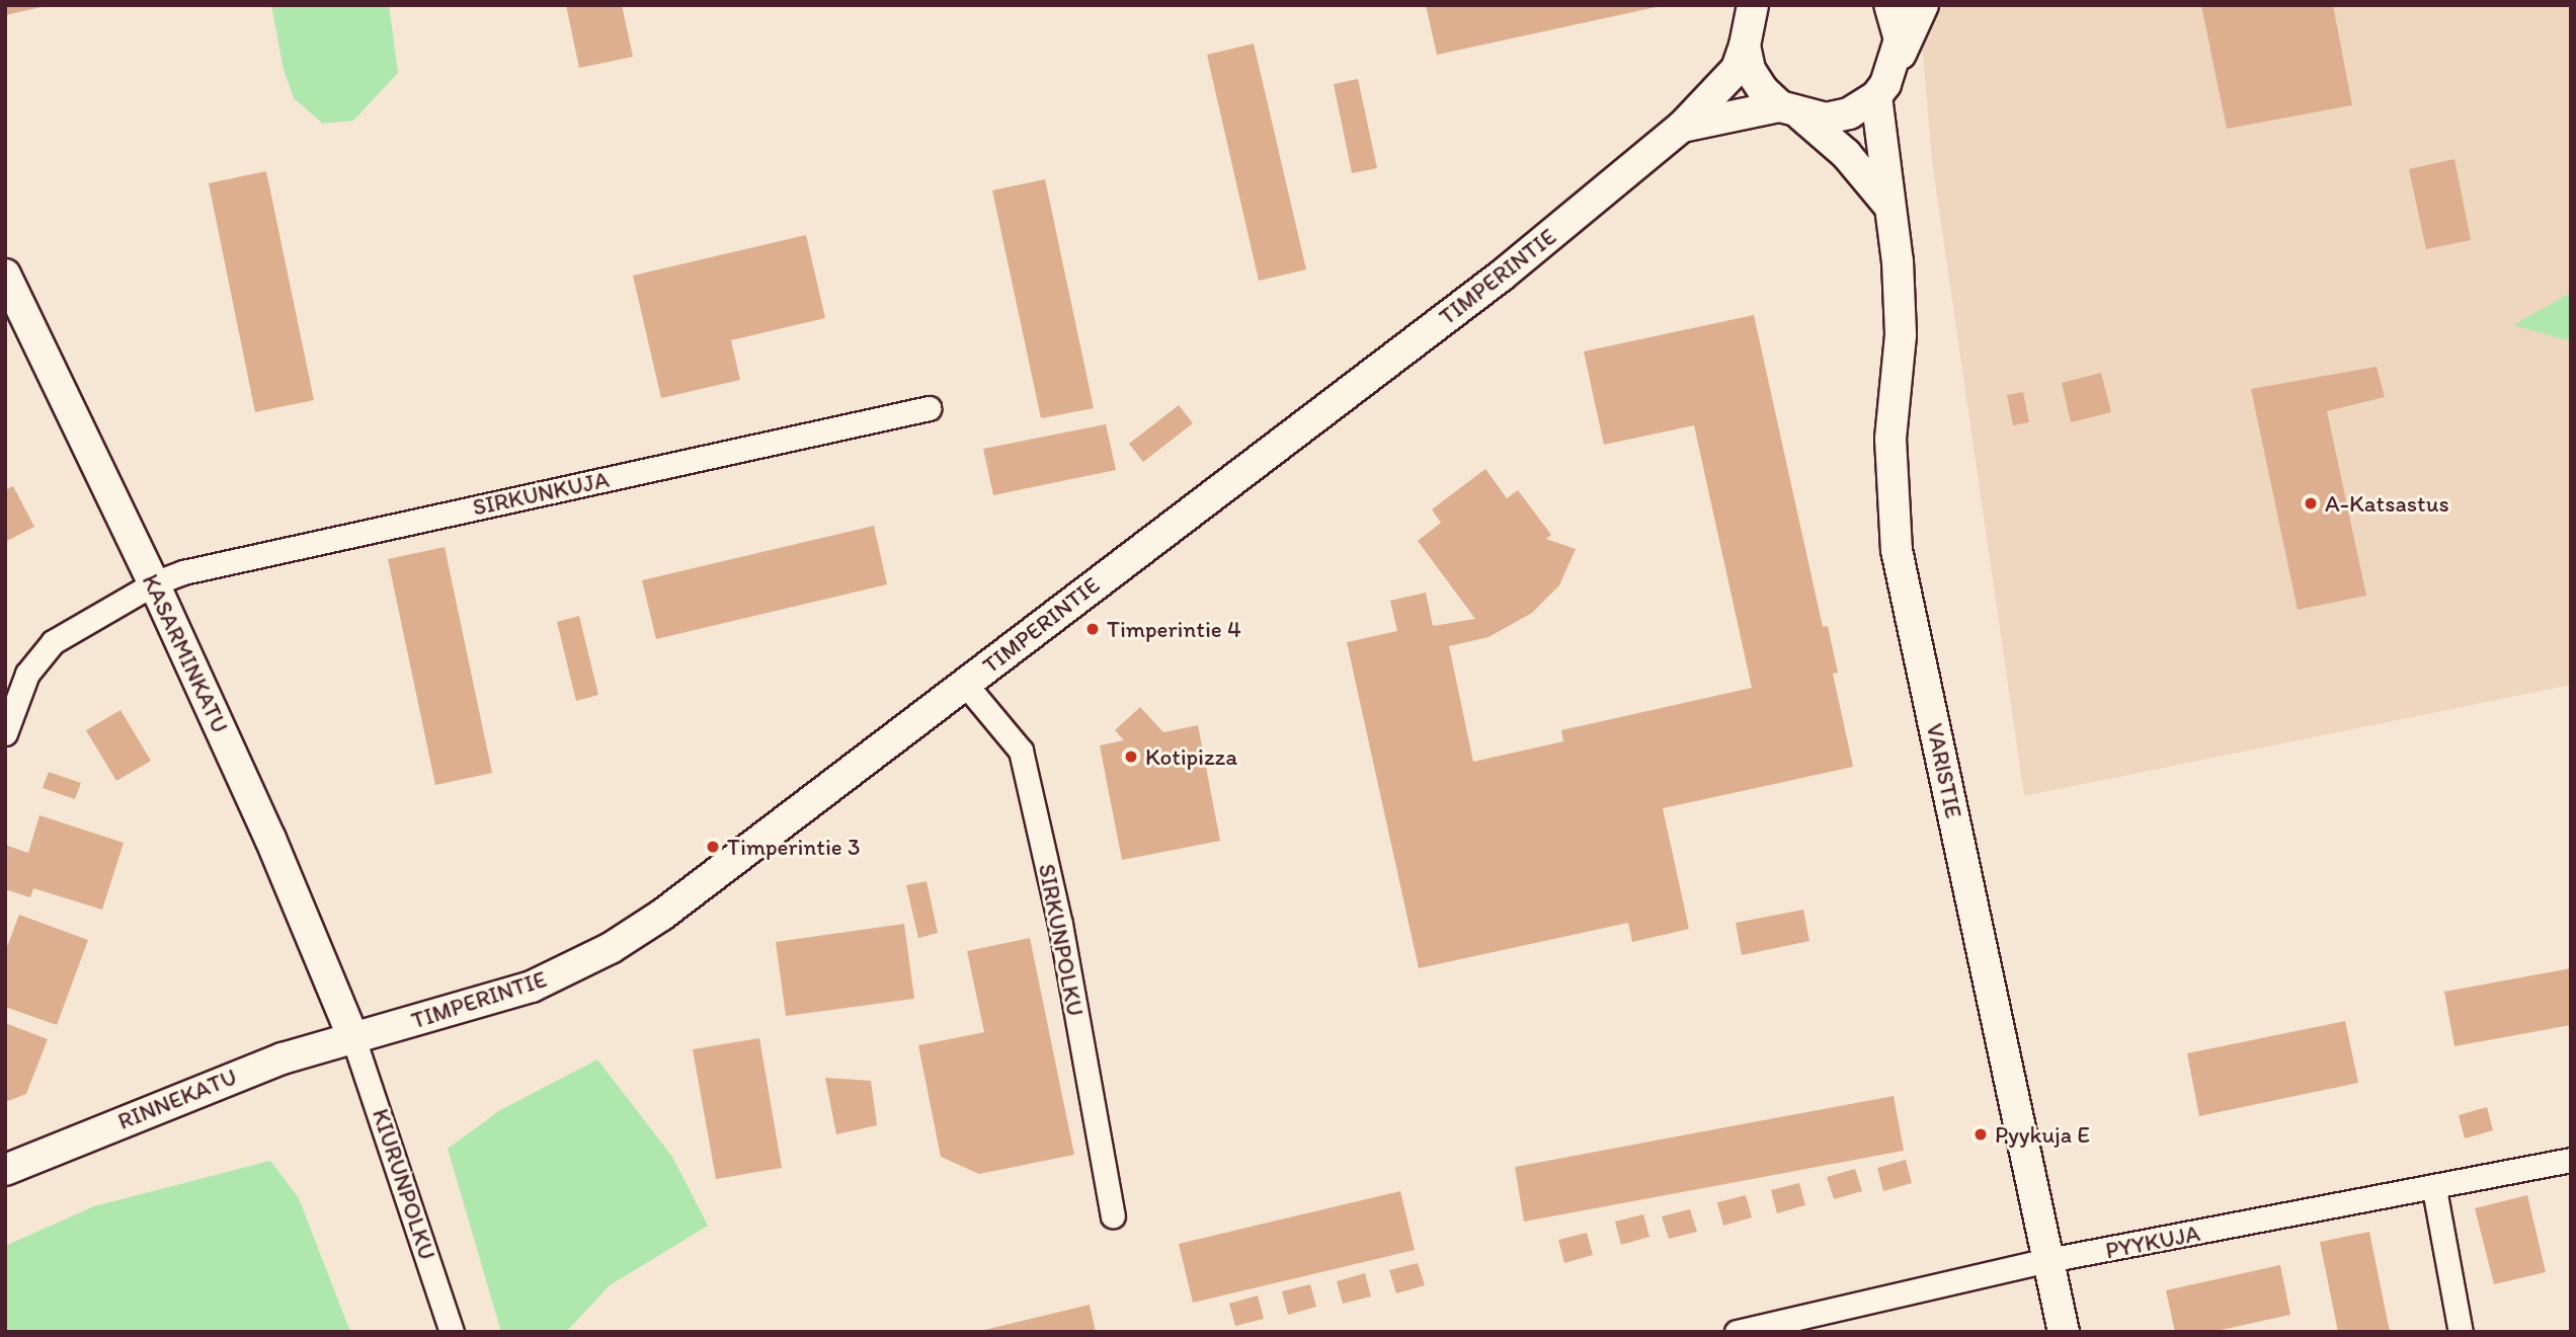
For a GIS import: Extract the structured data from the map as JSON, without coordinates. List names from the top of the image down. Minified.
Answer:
{"streets":{"street":["TIMPERINTIE","SIRKUNKUJA","KASARMINKATU","VARISTIE","SIRKUNPOLKU","RINNEKATU","KIURUNPOLKU","PYYKUJA"]},"crossings":[["TIMPERINTIE","KASARMINKATU"],["TIMPERINTIE","VARISTIE"],["TIMPERINTIE","SIRKUNPOLKU"],["TIMPERINTIE","RINNEKATU"],["TIMPERINTIE","KIURUNPOLKU"],["SIRKUNKUJA","KASARMINKATU"],["KASARMINKATU","RINNEKATU"],["KASARMINKATU","KIURUNPOLKU"],["VARISTIE","PYYKUJA"],["RINNEKATU","KIURUNPOLKU"]],"places":["A-Katsastus","Timperintie 4","Kotipizza","Timperintie 3","Pyykuja E"]}
